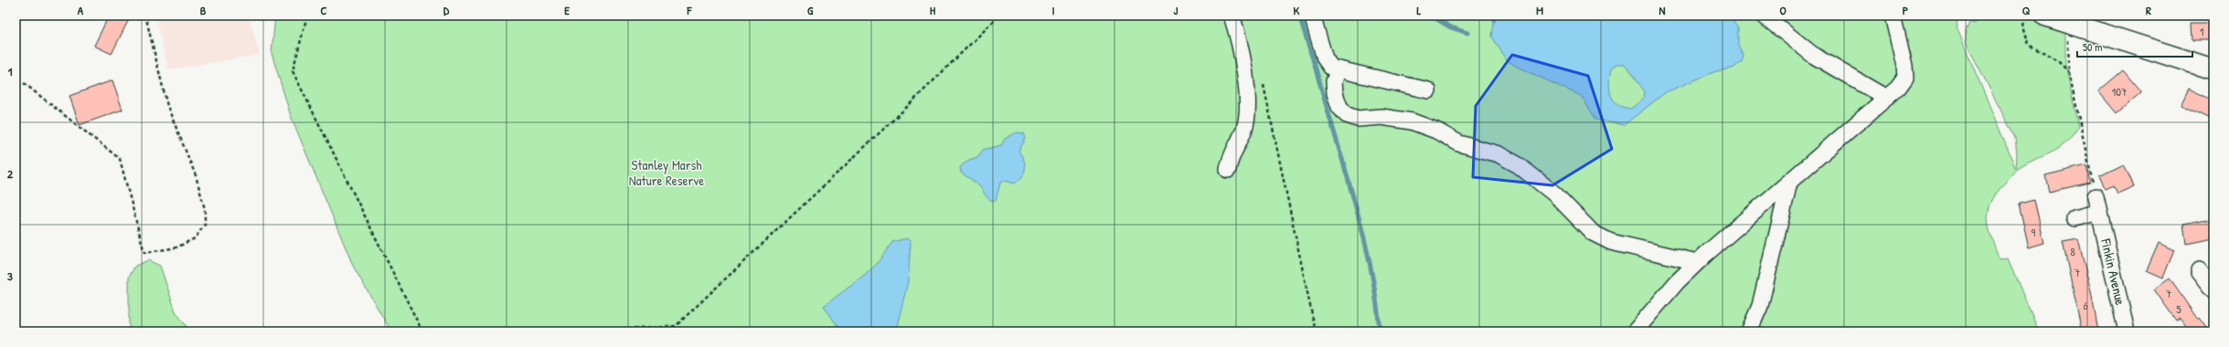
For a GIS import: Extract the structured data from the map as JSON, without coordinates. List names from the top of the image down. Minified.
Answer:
{"streets":{"street":["Finkin Avenue"]},"parks":["Stanley Marsh Nature Reserve"],"house_numbers":["1","107","9","8","7","7","6","5"],"scale_bar":"50 m","grid":{"columns":["A","B","C","D","E","F","G","H","I","J","K","L","M","N","O","P","Q","R"],"rows":["1","2","3"]}}
